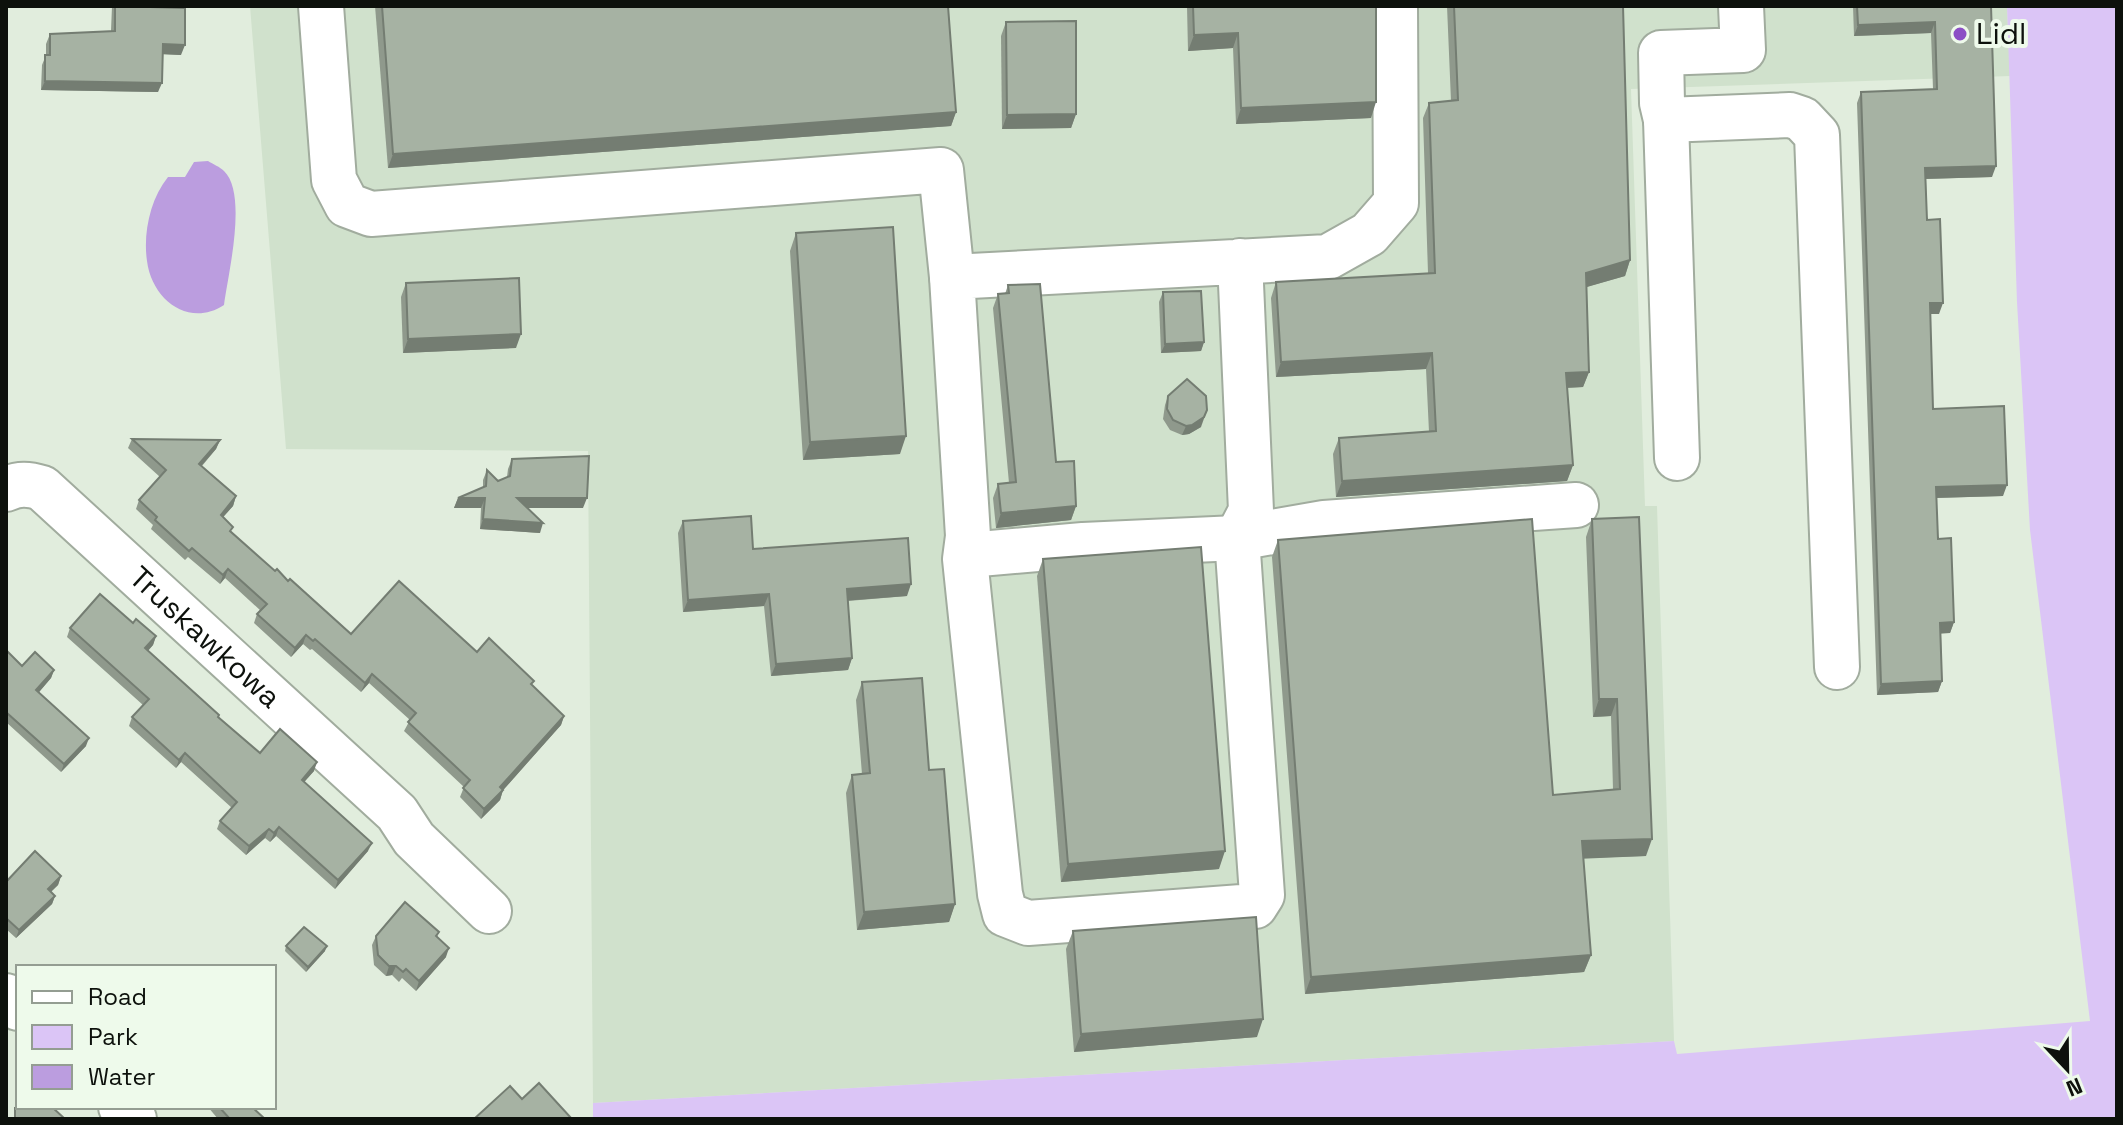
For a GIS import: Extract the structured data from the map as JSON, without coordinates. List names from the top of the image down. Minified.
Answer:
{"streets":{"street":["Truskawkowa"]},"places":["Lidl"],"legend":["Road","Park","Water"],"north":"bottom"}
